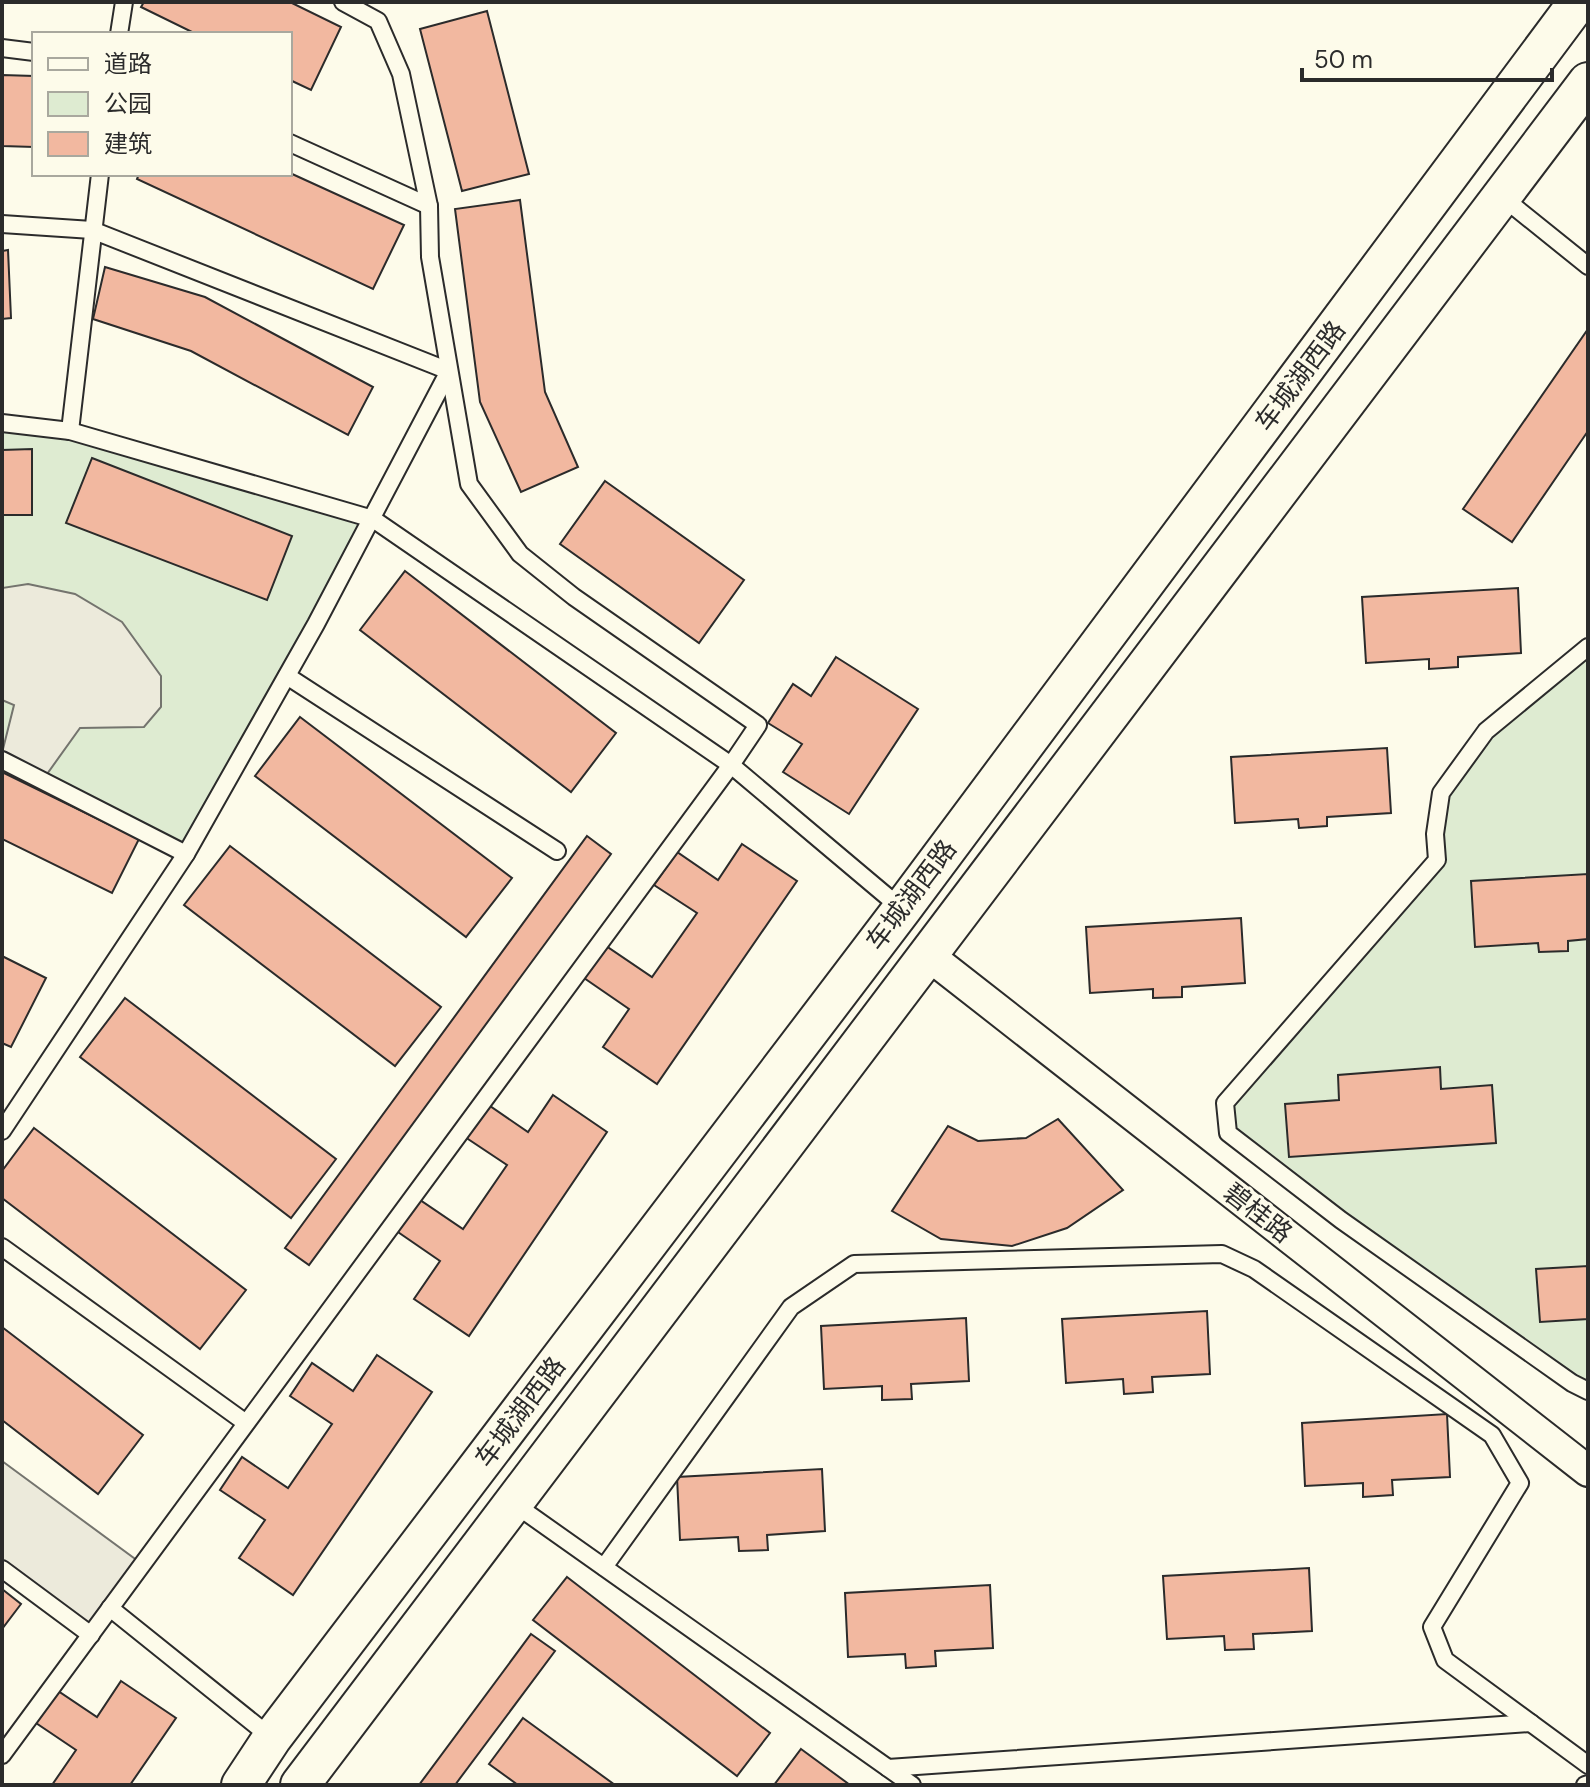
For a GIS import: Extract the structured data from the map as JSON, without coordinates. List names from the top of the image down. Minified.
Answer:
{"streets":{"street":["车城湖西路","碧桂路"]},"crossings":[["车城湖西路","碧桂路"]],"legend":["道路","公园","建筑"],"scale_bar":"50 m"}
